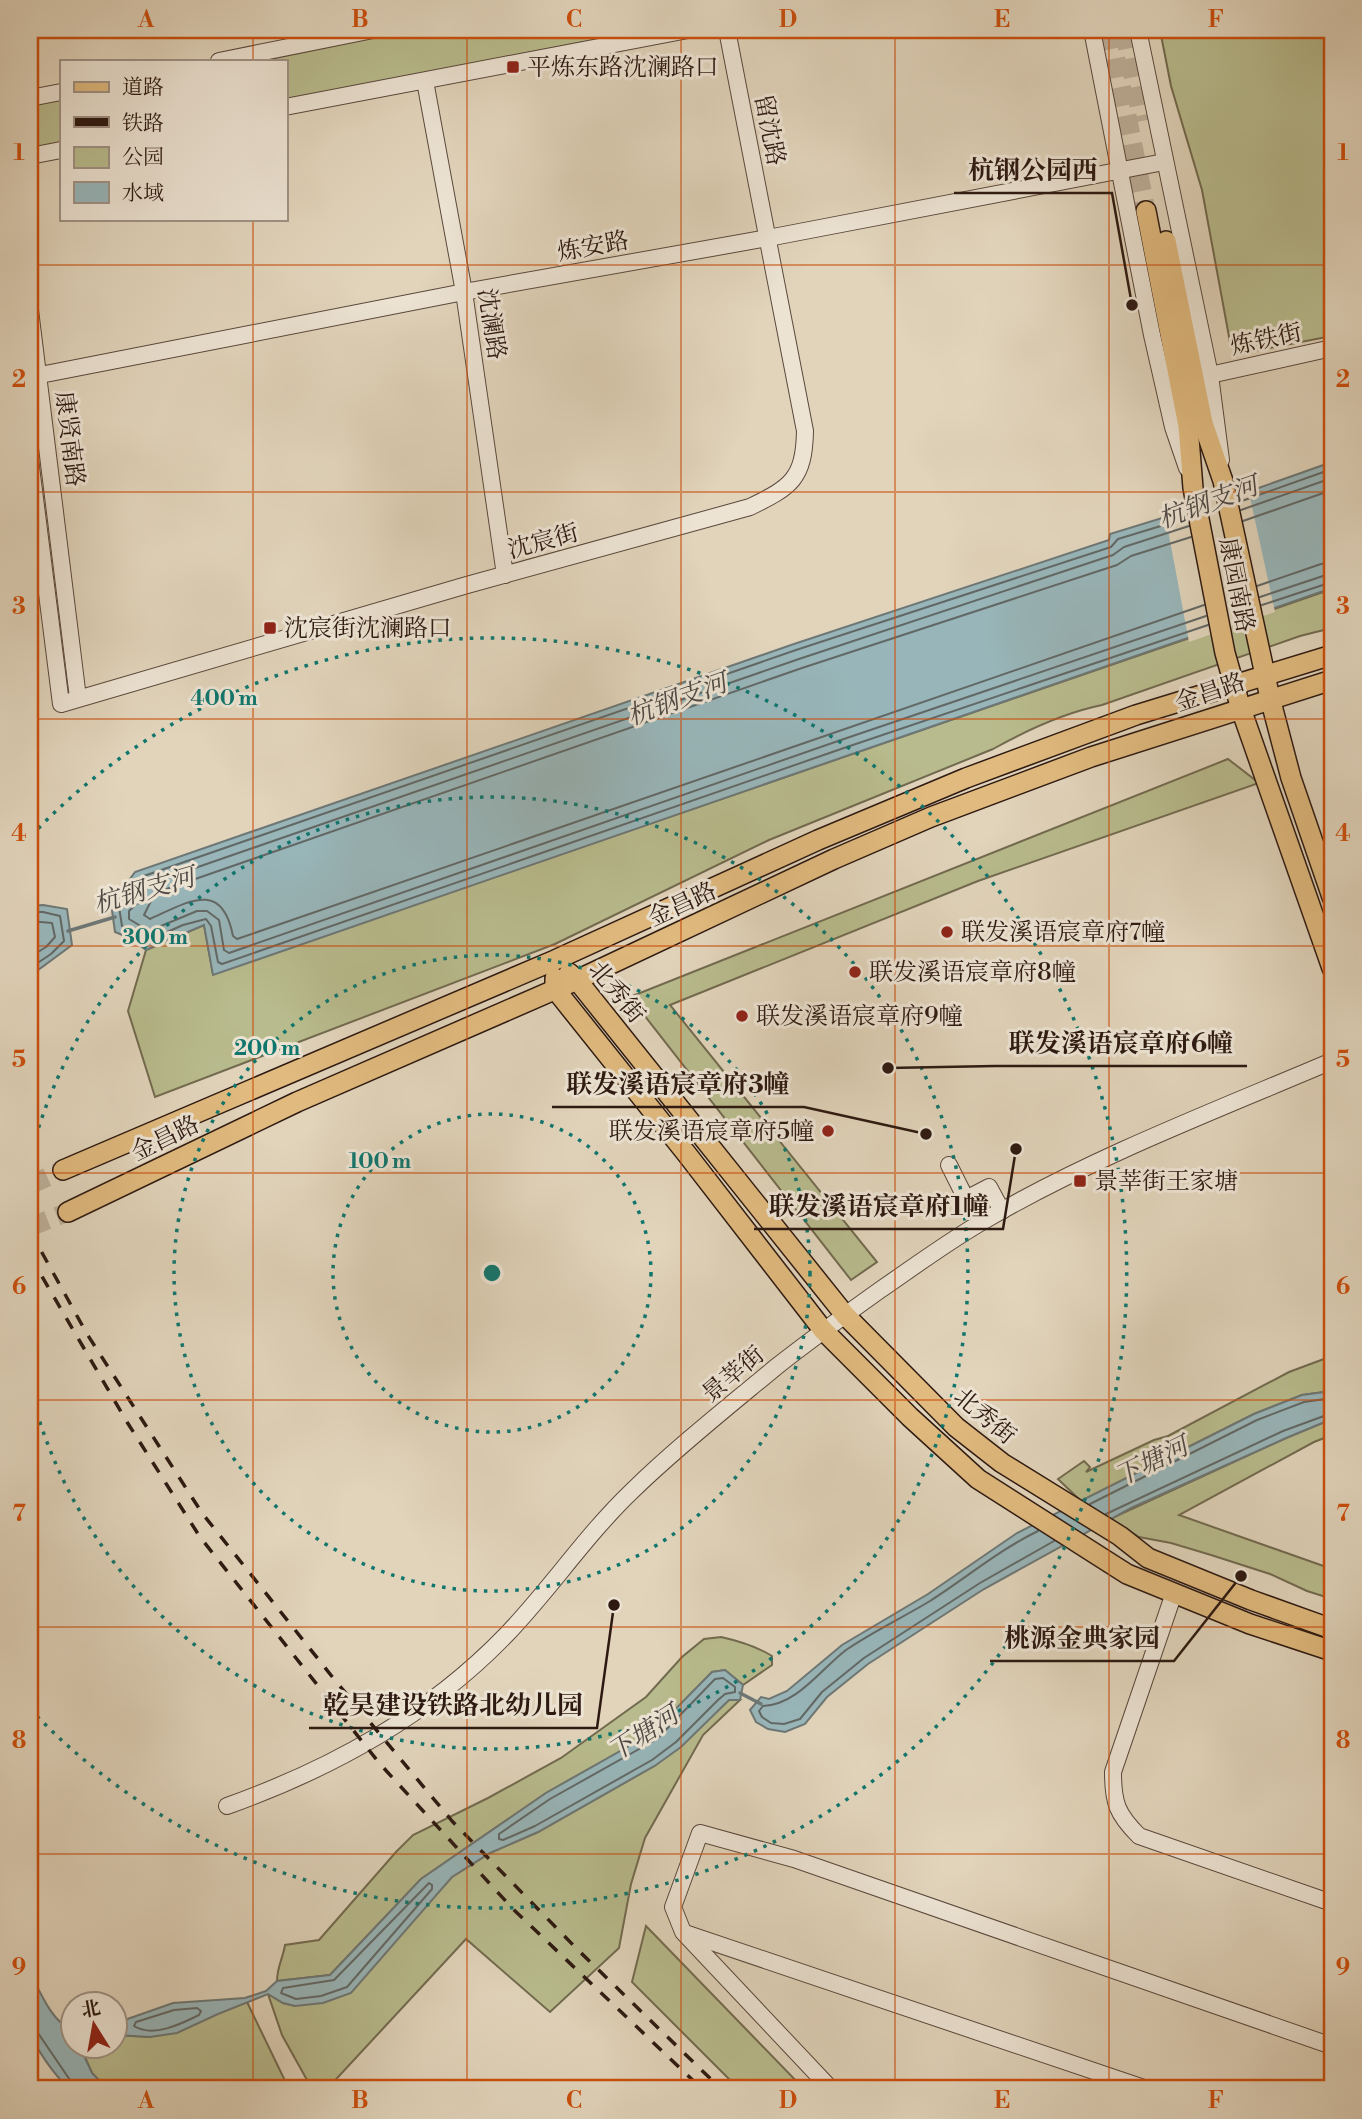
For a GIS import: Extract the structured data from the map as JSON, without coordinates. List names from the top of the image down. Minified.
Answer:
{"streets":{"main road":["康园南路","金昌路","北秀街"],"street":["留沈路","炼安路","沈澜路","炼铁街","康贤南路","沈宸街","景莘街"]},"crossings":[["留沈路","炼安路"],["留沈路","沈宸街"],["炼安路","沈澜路"],["炼安路","康贤南路"],["炼安路","沈宸街"],["炼安路","康园南路"],["沈澜路","沈宸街"],["炼铁街","康园南路"],["康贤南路","沈宸街"],["康园南路","金昌路"],["金昌路","北秀街"],["北秀街","景莘街"]],"water":["杭钢支河","下塘河"],"places":{"transit":["平炼东路沈澜路口","沈宸街沈澜路口","景莘街王家塘"],"other":["杭钢公园西","联发溪语宸章府7幢","联发溪语宸章府8幢","联发溪语宸章府9幢","联发溪语宸章府6幢","联发溪语宸章府5幢","联发溪语宸章府3幢","联发溪语宸章府1幢","桃源金典家园","乾昊建设铁路北幼儿园"]},"legend":["道路","铁路","公园","水域"],"north":"top","grid":{"columns":["A","B","C","D","E","F"],"rows":["1","2","3","4","5","6","7","8","9"]},"rings":["400 m","300 m","200 m","100 m"]}
